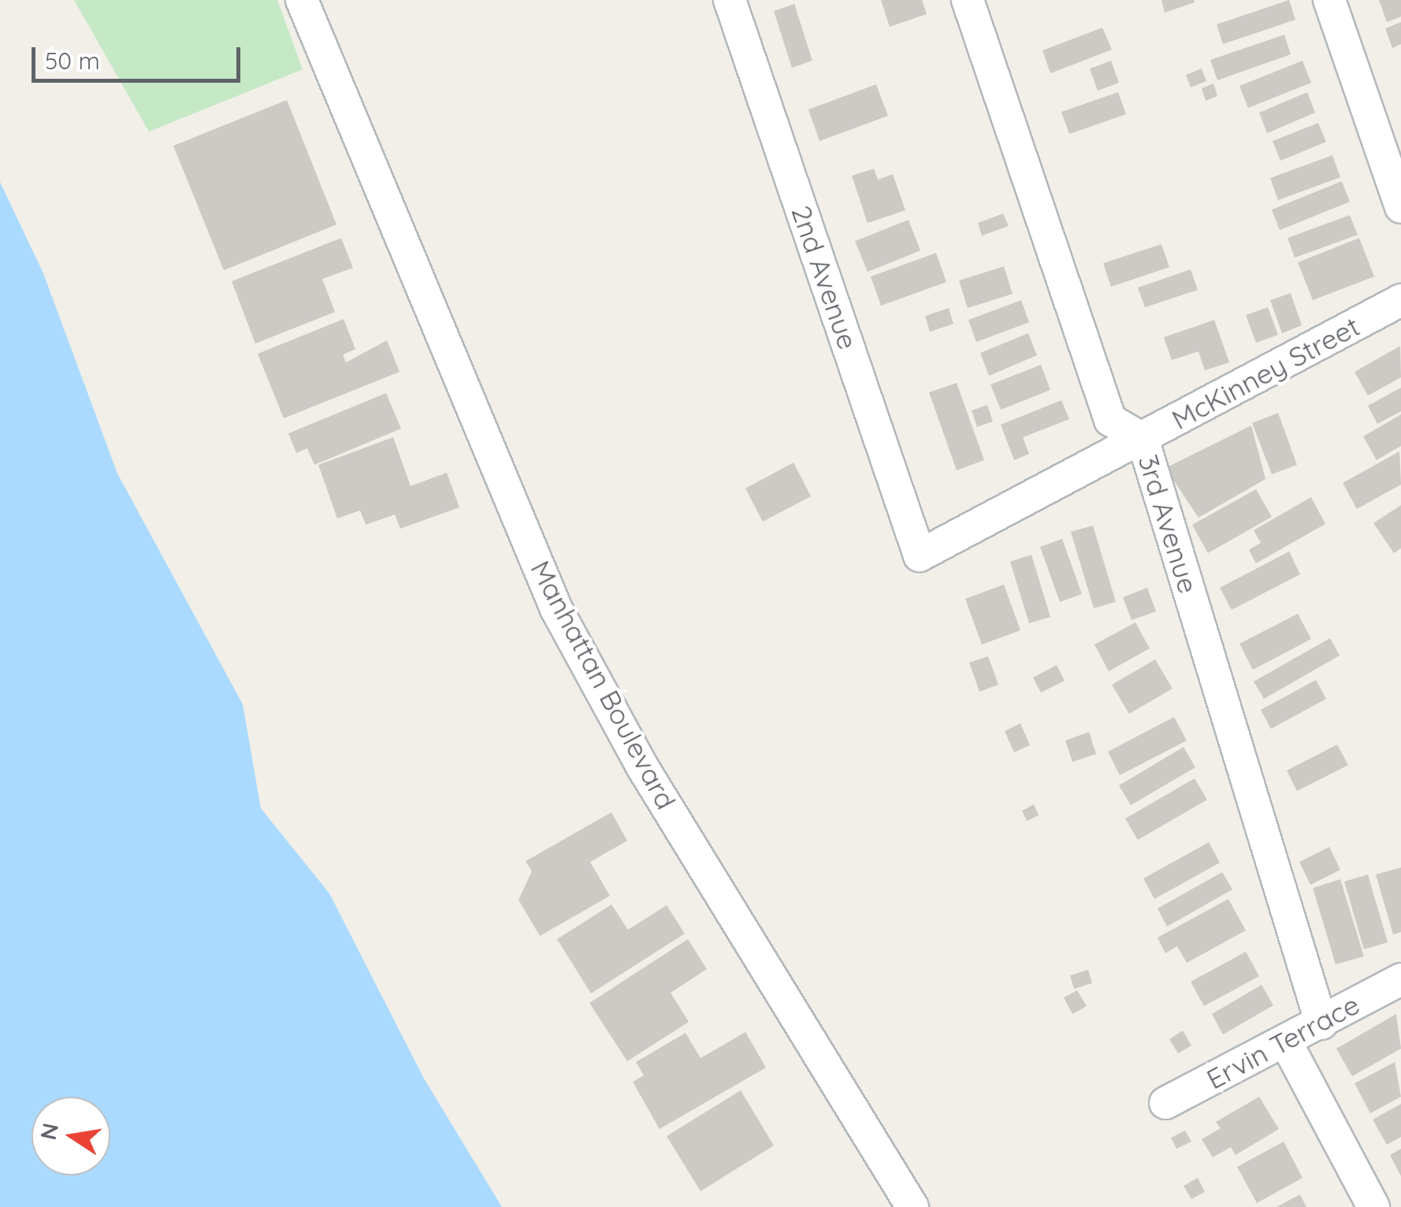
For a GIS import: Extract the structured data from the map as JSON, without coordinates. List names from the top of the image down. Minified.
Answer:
{"streets":{"street":["2nd Avenue","McKinney Street","3rd Avenue","Manhattan Boulevard","Ervin Terrace"]},"crossings":[["2nd Avenue","McKinney Street"],["McKinney Street","3rd Avenue"],["3rd Avenue","Ervin Terrace"]],"scale_bar":"50 m","north":"left"}
